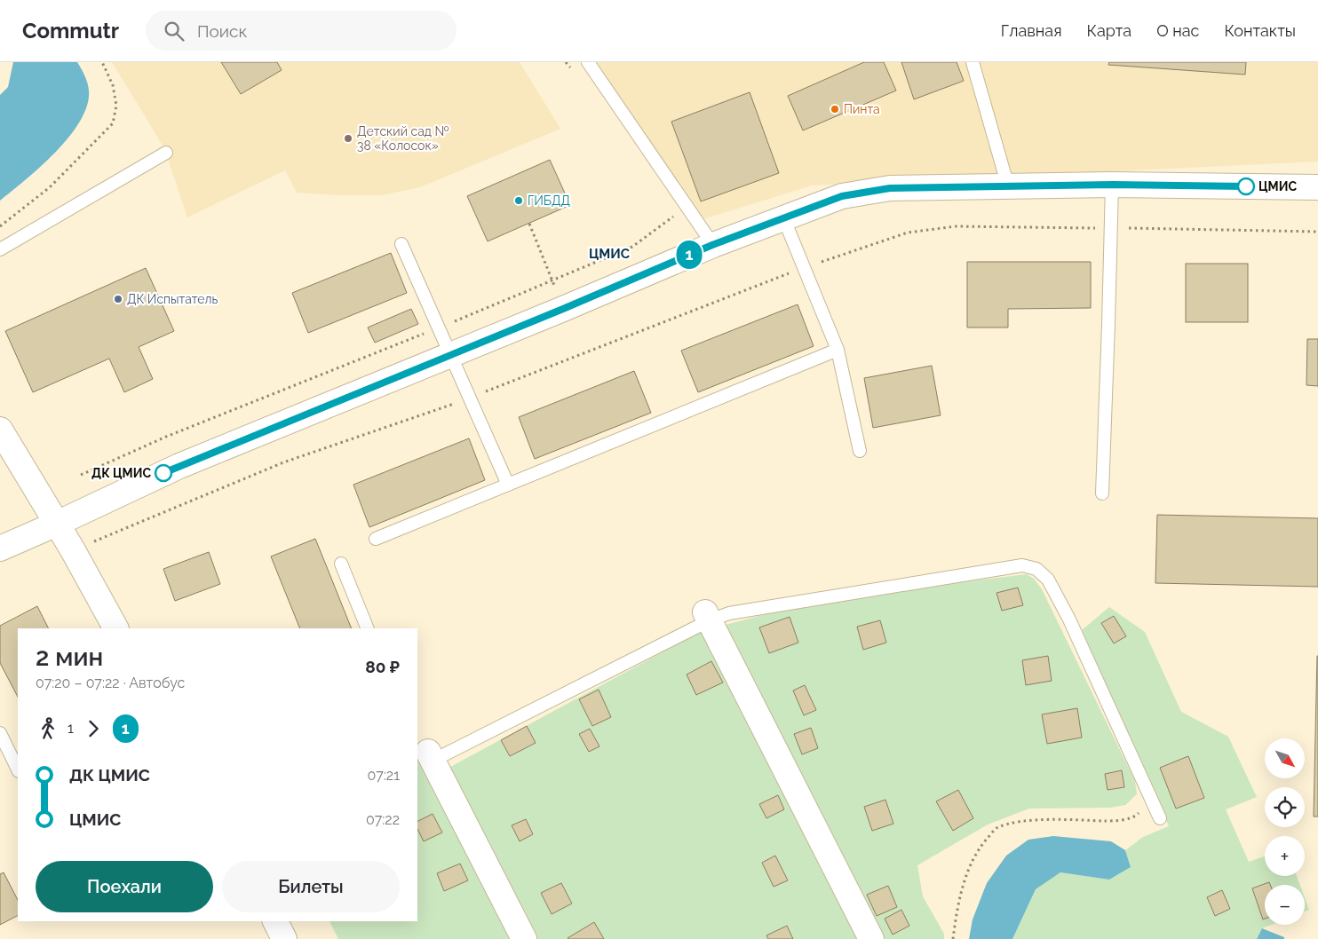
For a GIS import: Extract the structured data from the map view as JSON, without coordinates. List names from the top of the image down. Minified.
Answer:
{"districts":["ЦМИС"],"places":["Пинта","Детский сад № 38 «Колосок»","ЦМИС","ГИБДД","ДК Испытатель","ДК ЦМИС"],"lines":["bus line 1"],"north":"bottom right","page":{"header":"Commutr","search":"Поиск","nav":["Главная","Карта","О нас","Контакты"],"on_map":"1","heading":["2 мин","07:20 – 07:22 · Автобус","80 ₽"],"legs":["1","1"],"map_buttons":["+","−"],"list":[{"name":"ДК ЦМИС","value":"07:21"},{"name":"ЦМИС","value":"07:22"}],"buttons":["Поехали","Билеты"]}}
